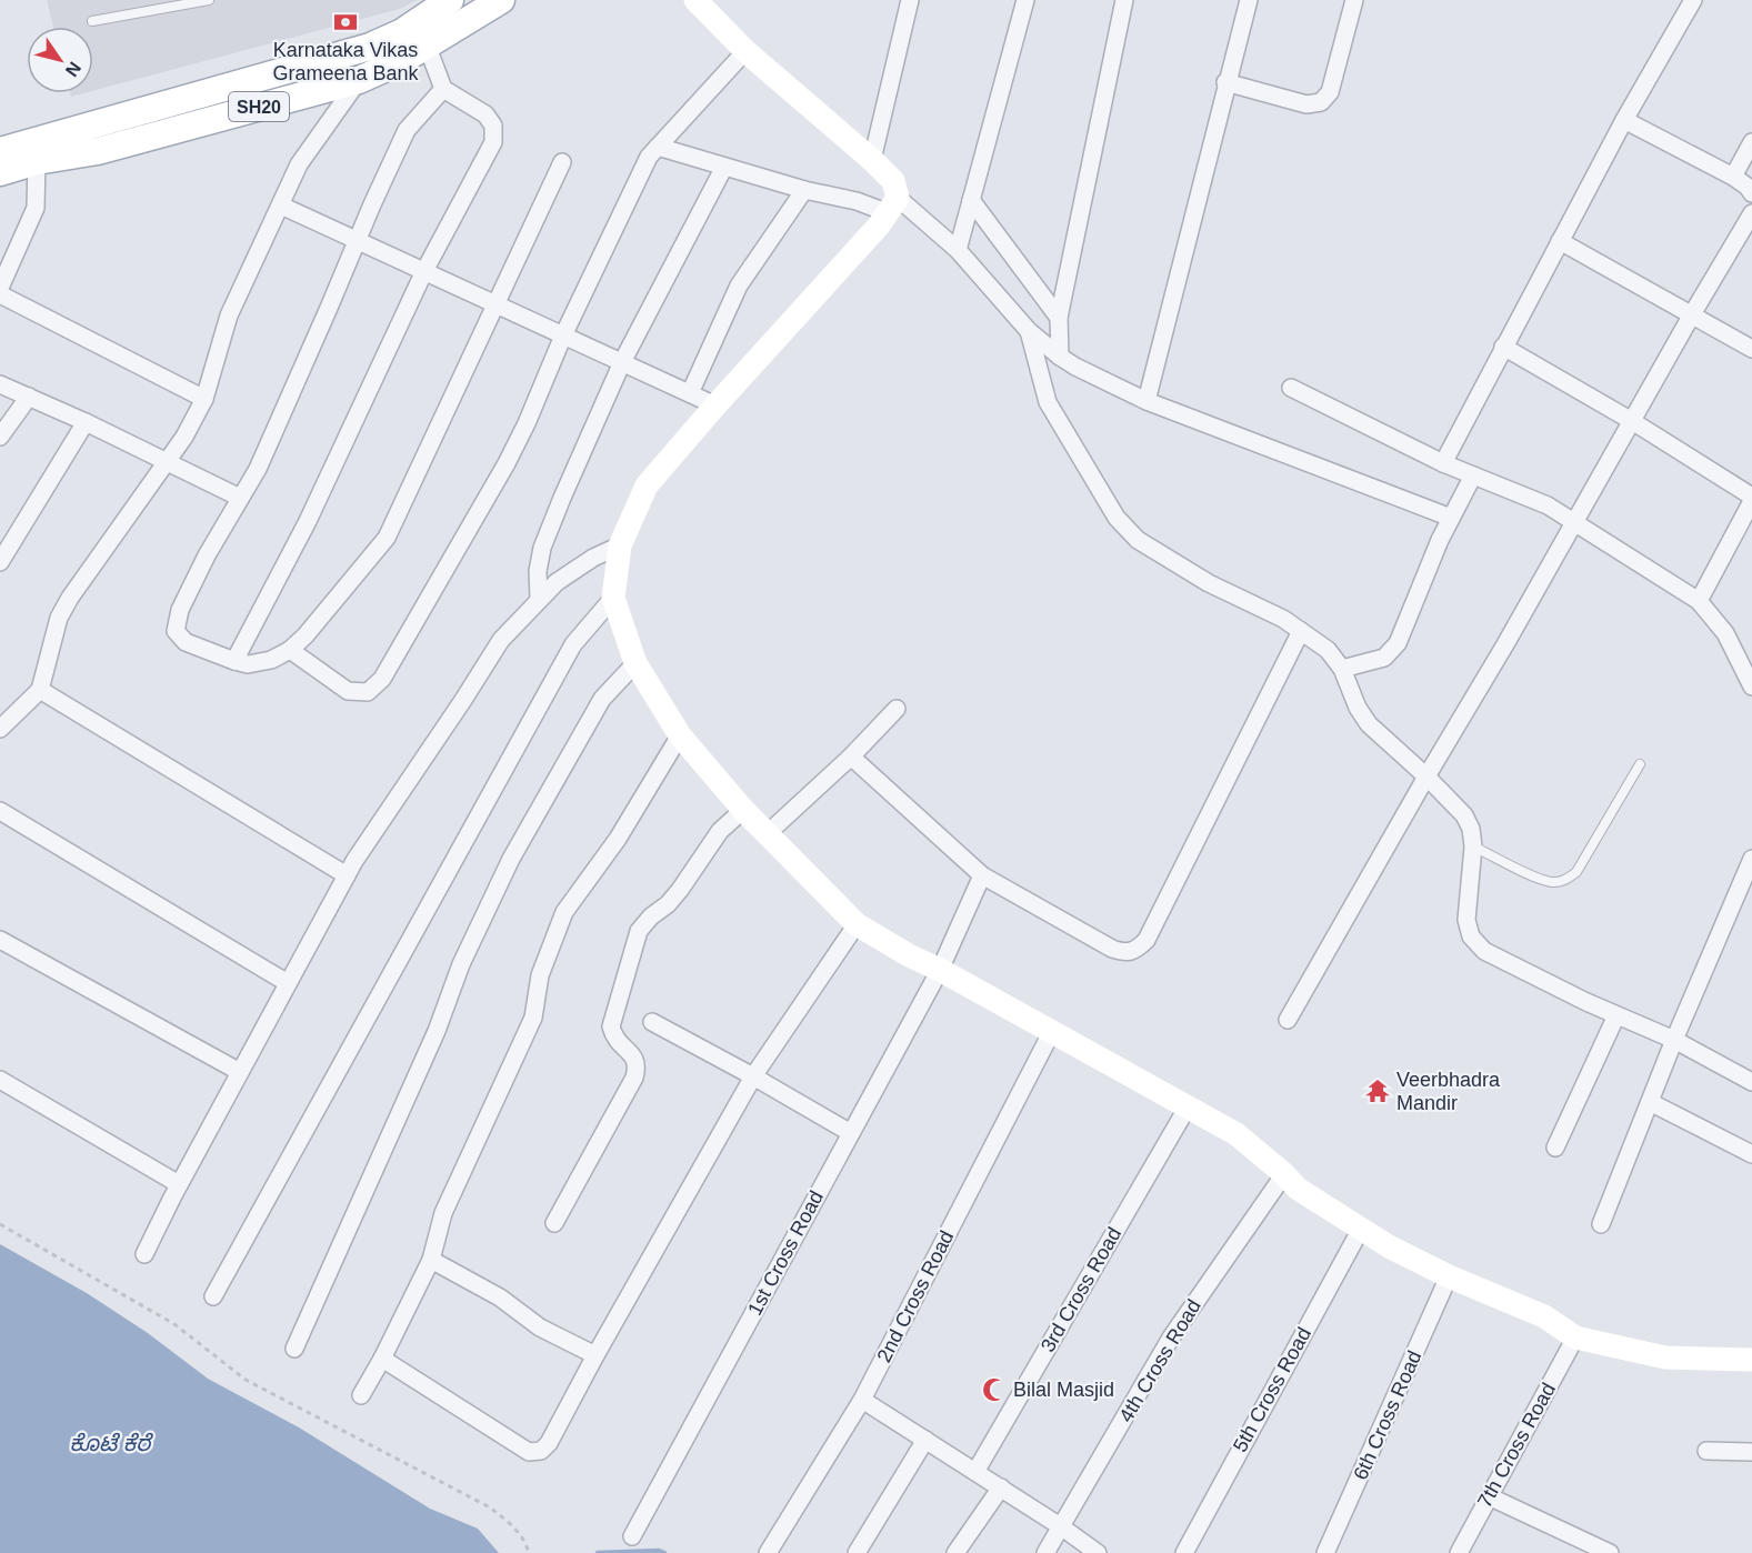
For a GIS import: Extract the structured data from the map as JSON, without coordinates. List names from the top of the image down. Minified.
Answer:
{"streets":{"main road":["SH20"],"street":["1st Cross Road","3rd Cross Road","2nd Cross Road","4th Cross Road","5th Cross Road","6th Cross Road","7th Cross Road"]},"water":["ಕೊಟೆ ಕೆರೆ"],"places":{"bank":["Karnataka Vikas Grameena Bank"],"temple":["Veerbhadra Mandir"],"mosque":["Bilal Masjid"]},"north":"bottom right"}
